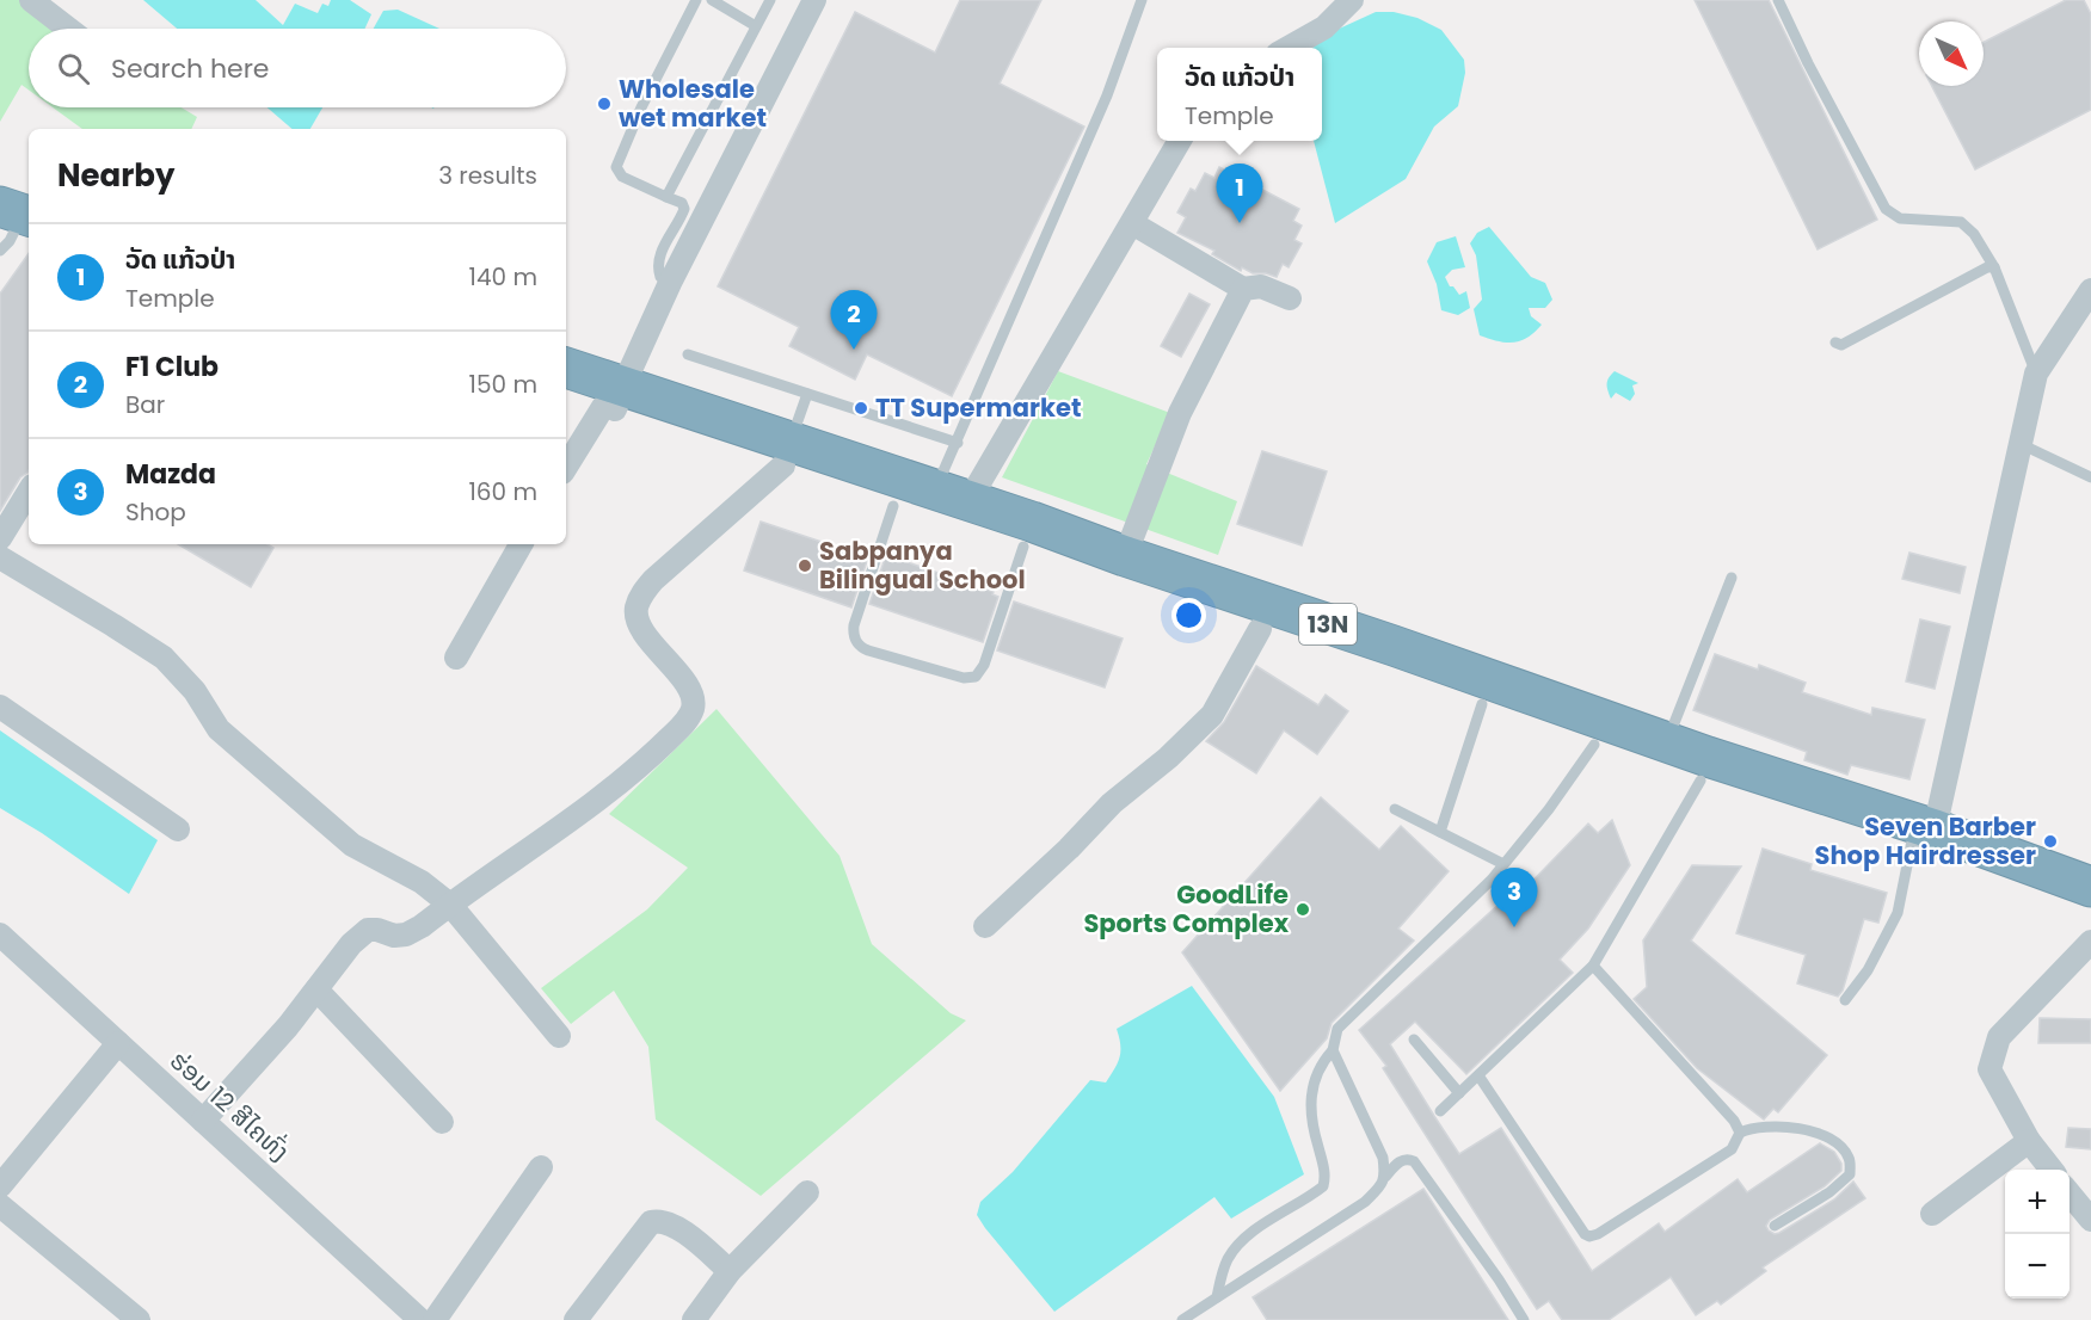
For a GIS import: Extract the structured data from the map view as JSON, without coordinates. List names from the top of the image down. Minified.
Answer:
{"streets":{"highway":["13N"],"street":["ຮ່ອມ 12 ສີໄຄທົ່ງ"]},"places":["Wholesale wet market","TT Supermarket","Sabpanya Bilingual School","Seven Barber Shop Hairdresser","GoodLife Sports Complex"],"north":"bottom right","page":{"search":"Search here","popup":["ວັດ ແກ້ວປ່າ","Temple"],"heading":["Nearby","3 results"],"pins":["1","2","3"],"list":[{"mark":"1","name":"ວັດ ແກ້ວປ່າ","note":"Temple","value":"140 m"},{"mark":"2","name":"F1 Club","note":"Bar","value":"150 m"},{"mark":"3","name":"Mazda","note":"Shop","value":"160 m"}],"map_buttons":["+","−"]}}
